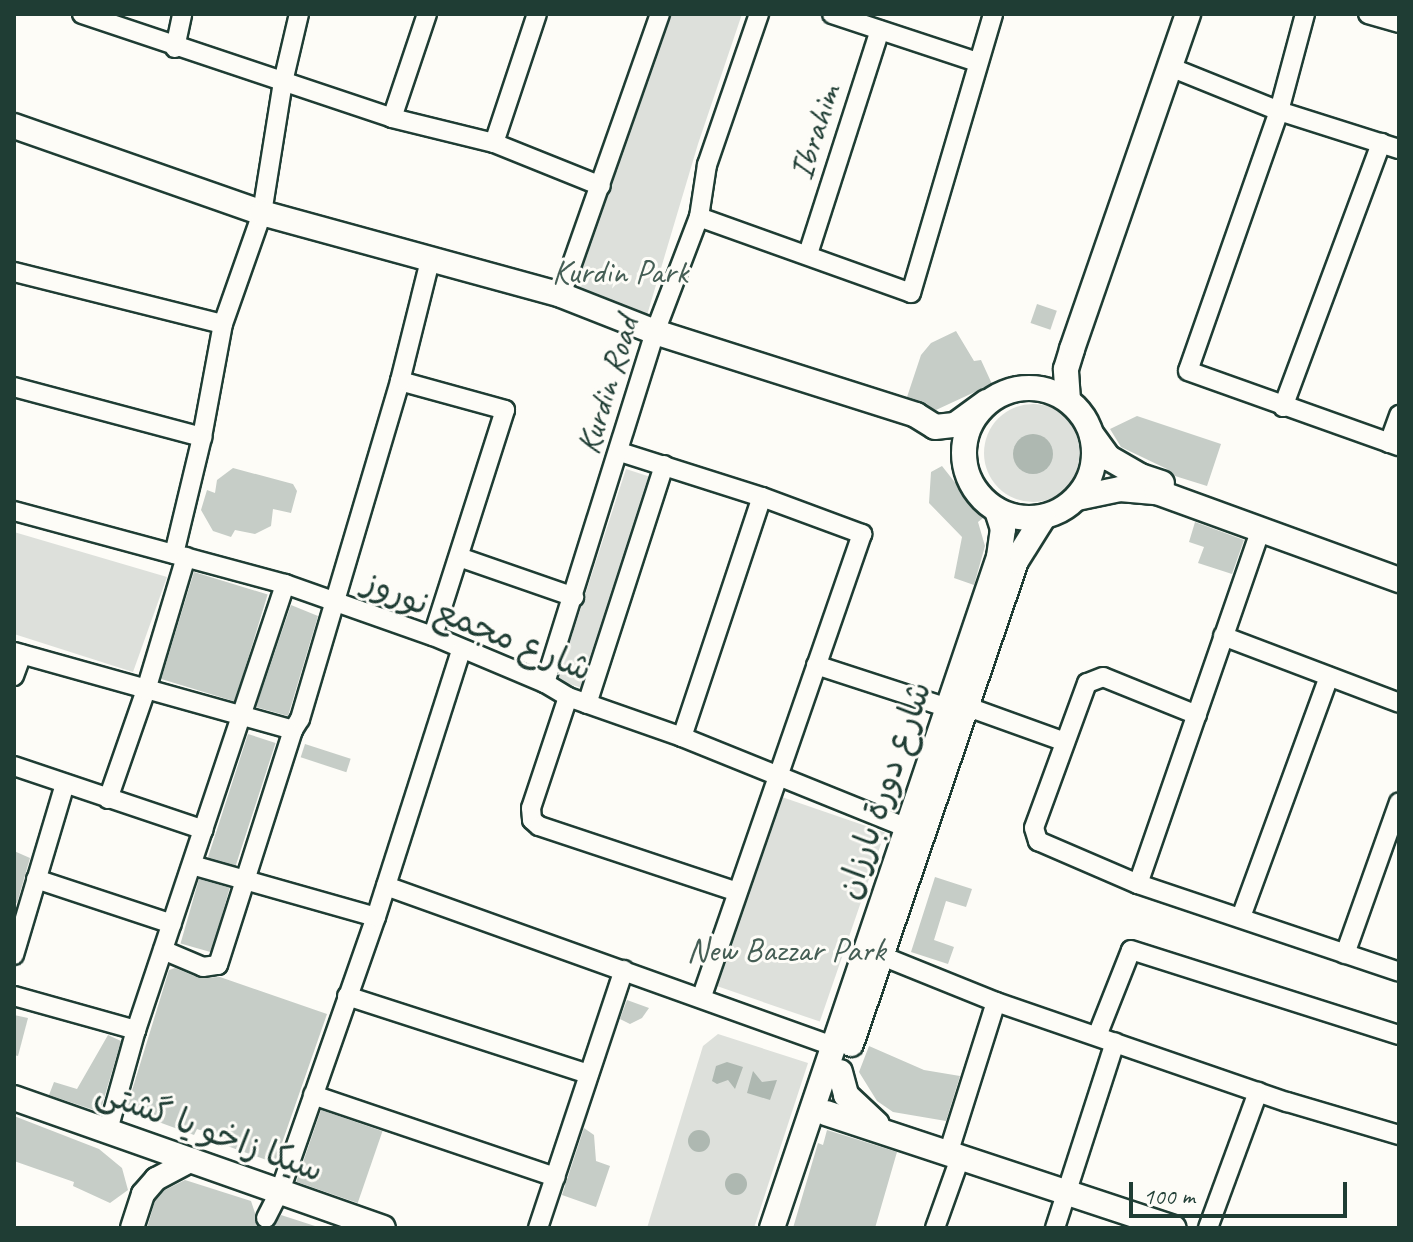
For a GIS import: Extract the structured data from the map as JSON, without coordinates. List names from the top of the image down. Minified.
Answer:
{"streets":{"main road":["شارع دورة بارزان","سیکا زاخو یا گشتى"],"street":["Ibrahim","Kurdin Road","شارع مجمع نوروز"]},"crossings":[["Kurdin Road","شارع مجمع نوروز"],["شارع مجمع نوروز","شارع دورة بارزان"]],"parks":["Kurdin Park","New Bazzar Park"],"scale_bar":"100 m"}
